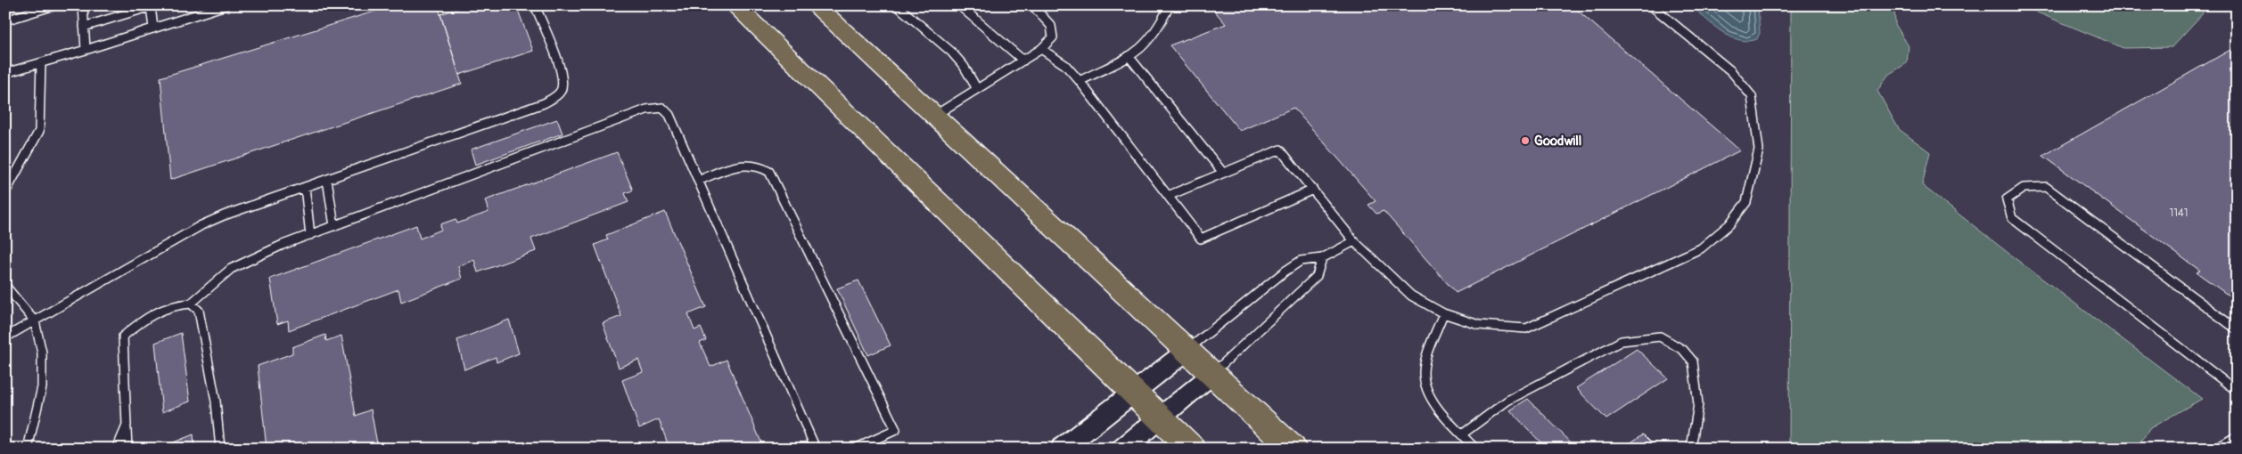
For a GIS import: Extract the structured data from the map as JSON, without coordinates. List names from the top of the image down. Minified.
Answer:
{"places":["Goodwill"],"house_numbers":["1141"]}
